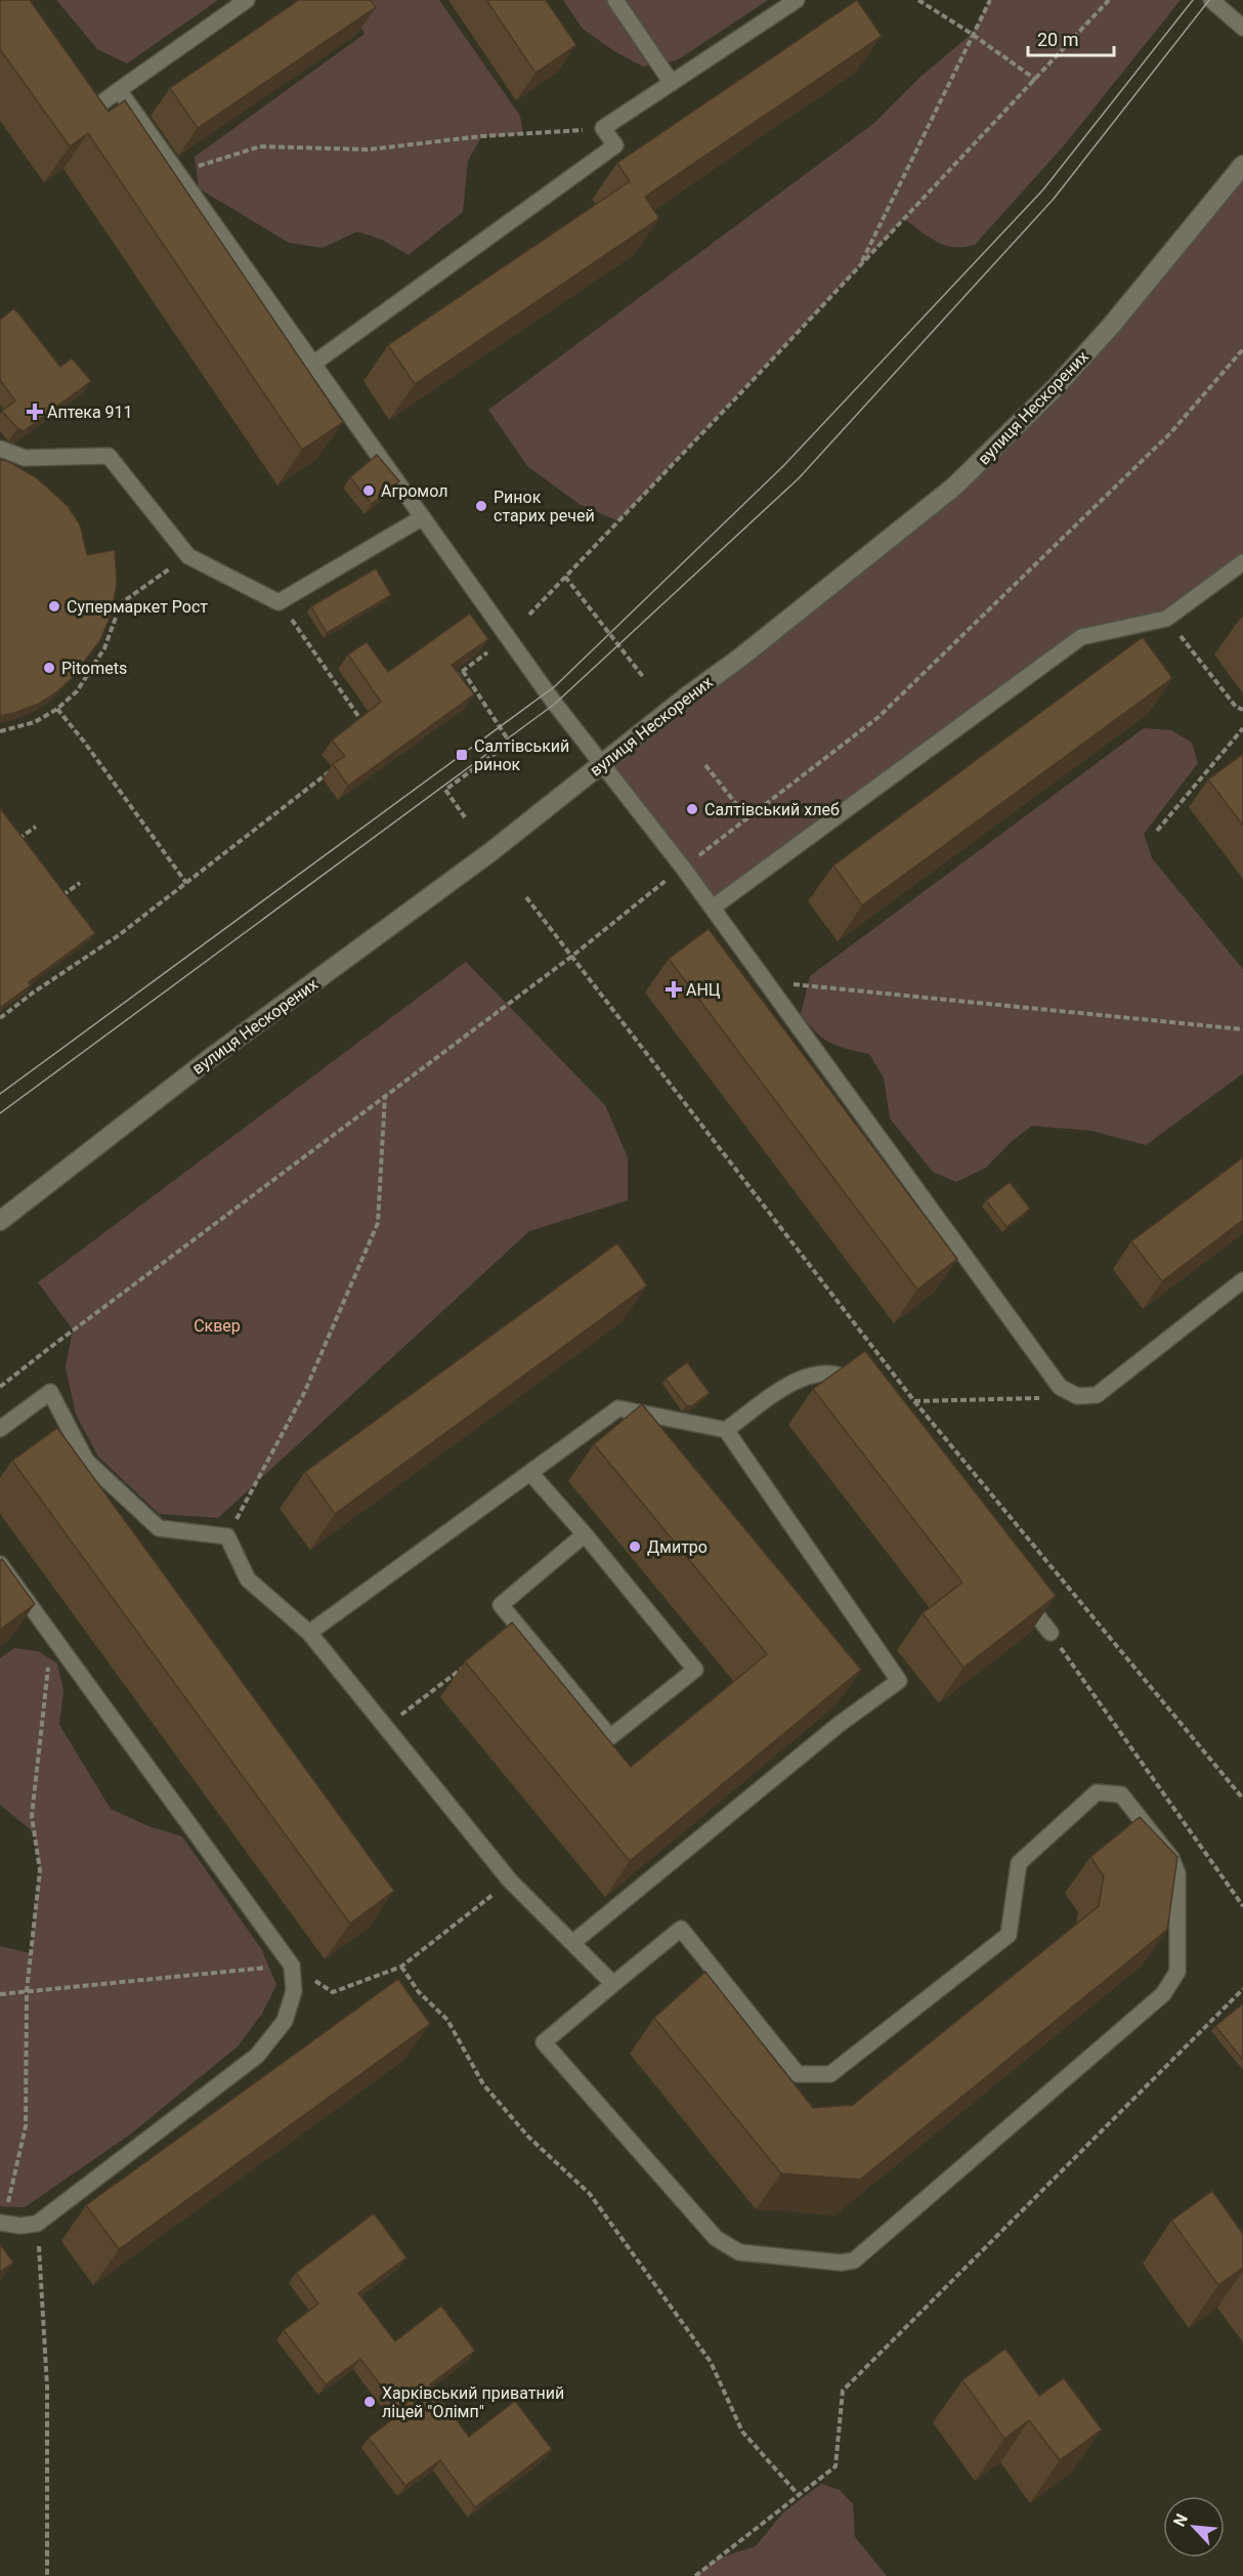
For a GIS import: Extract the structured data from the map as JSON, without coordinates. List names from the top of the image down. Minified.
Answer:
{"streets":{"main road":["вулиця Нескорених"]},"parks":["Сквер"],"places":{"health":["Аптека 911","АНЦ"],"other":["Агромол","Ринок старих речей","Супермаркет Рост","Pitomets","Салтівський хлеб","Дмитро","Харківський приватний ліцей \"Олімп\""],"transit":["Салтівський ринок"]},"scale_bar":"20 m","north":"top left"}
